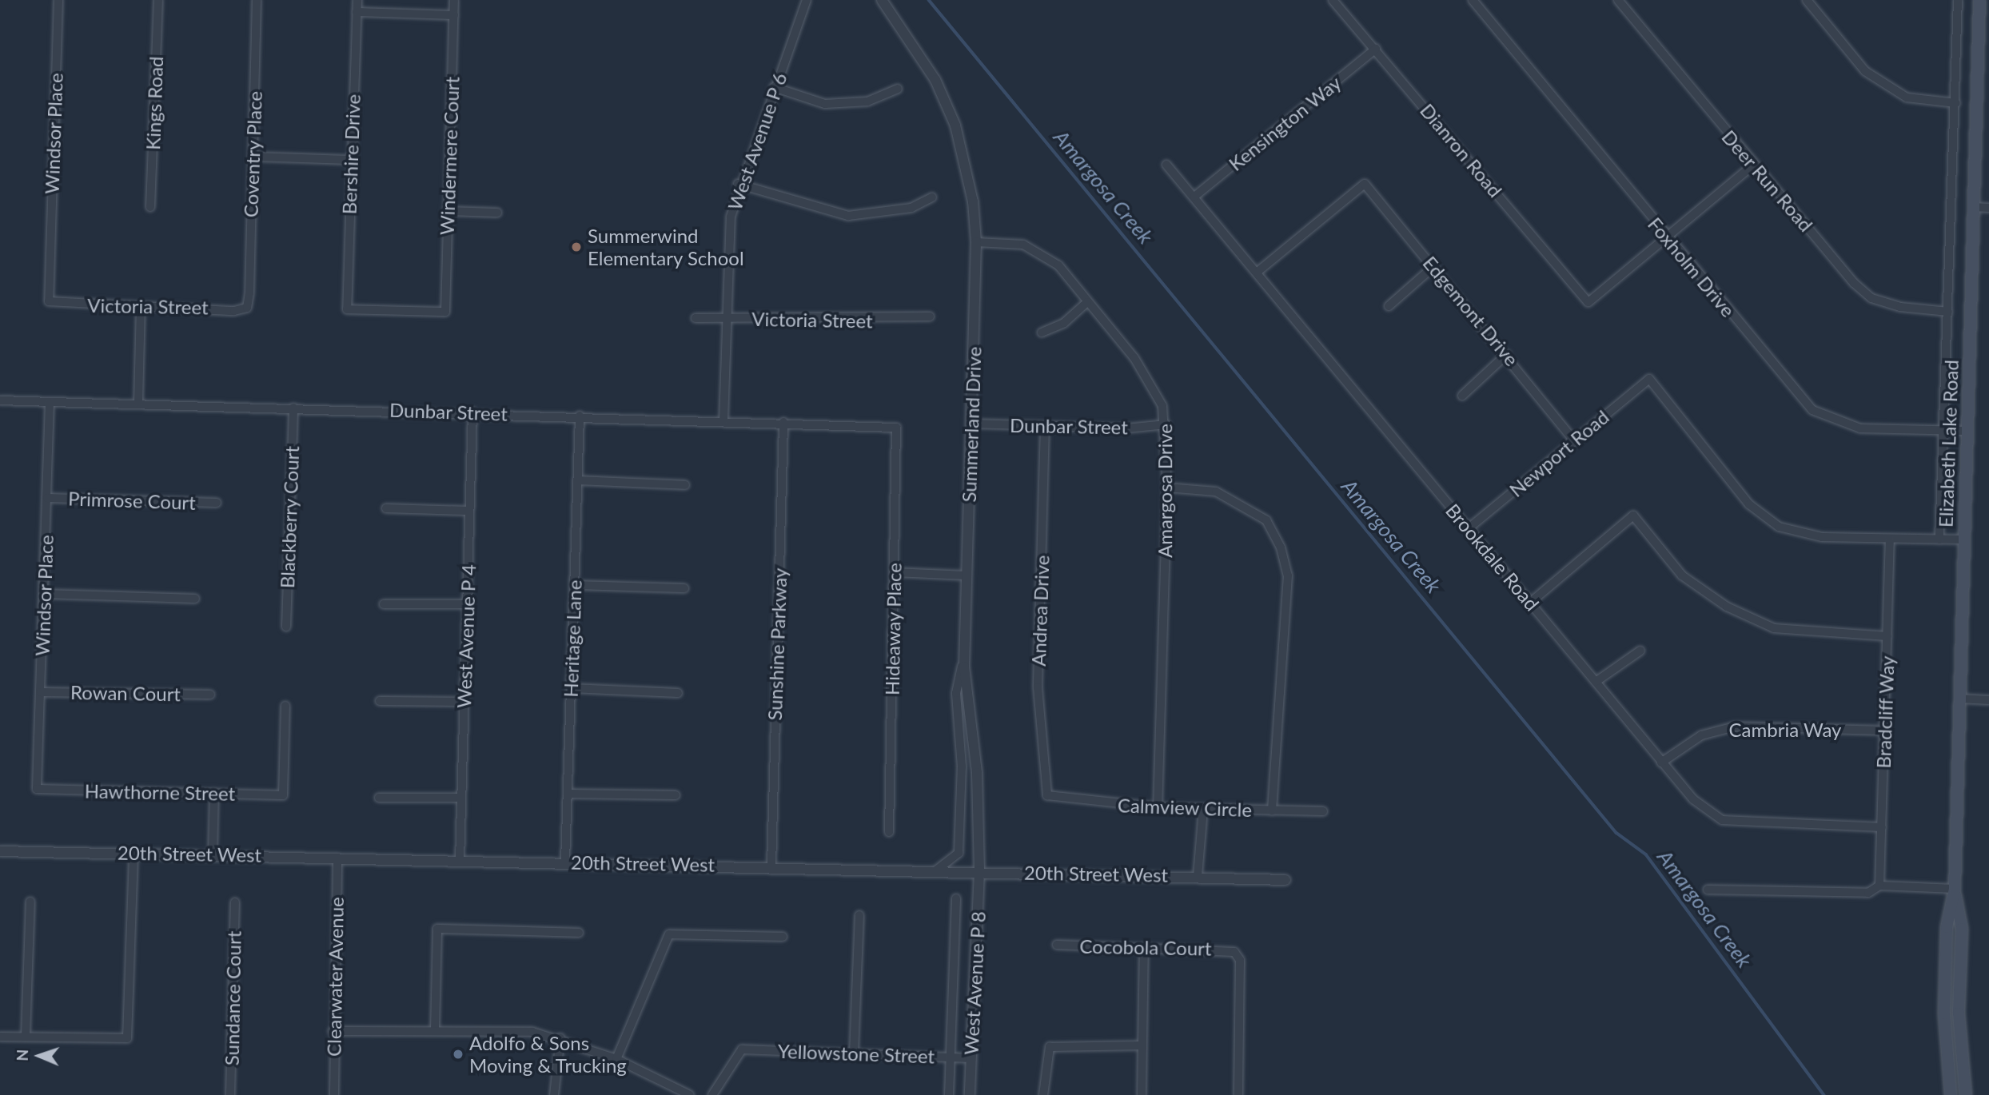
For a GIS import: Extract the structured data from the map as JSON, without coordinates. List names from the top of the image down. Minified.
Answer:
{"streets":{"main road":["Elizabeth Lake Road"],"street":["Kings Road","Kensington Way","Windsor Place","West Avenue P 6","Dianron Road","Coventry Place","Bershire Drive","Windermere Court","Deer Run Road","Foxholm Drive","Victoria Street","Edgemont Drive","Dunbar Street","Summerland Drive","Newport Road","Amargosa Drive","Primrose Court","Blackberry Court","Brookdale Road","Andrea Drive","Hideaway Place","West Avenue P 4","Heritage Lane","Sunshine Parkway","Rowan Court","Bradcliff Way","Cambria Way","Hawthorne Street","Calmview Circle","20th Street West","Cocobola Court","Clearwater Avenue","West Avenue P 8","Sundance Court","Yellowstone Street"]},"crossings":[["Kensington Way","Dianron Road"],["Kensington Way","Brookdale Road"],["Windsor Place","Victoria Street"],["Windsor Place","Dunbar Street"],["Windsor Place","Primrose Court"],["Windsor Place","Rowan Court"],["Windsor Place","Hawthorne Street"],["West Avenue P 6","Victoria Street"],["West Avenue P 6","Dunbar Street"],["Dianron Road","Foxholm Drive"],["Coventry Place","Victoria Street"],["Bershire Drive","Windermere Court"],["Foxholm Drive","Elizabeth Lake Road"],["Edgemont Drive","Newport Road"],["Edgemont Drive","Brookdale Road"],["Dunbar Street","Summerland Drive"],["Dunbar Street","Amargosa Drive"],["Dunbar Street","Blackberry Court"],["Dunbar Street","Andrea Drive"],["Dunbar Street","Hideaway Place"],["Dunbar Street","West Avenue P 4"],["Dunbar Street","Heritage Lane"],["Dunbar Street","Sunshine Parkway"],["Summerland Drive","Amargosa Drive"],["Summerland Drive","20th Street West"],["Summerland Drive","West Avenue P 8"],["Newport Road","Brookdale Road"],["Newport Road","Bradcliff Way"],["Amargosa Drive","Calmview Circle"],["Brookdale Road","Bradcliff Way"],["Brookdale Road","Cambria Way"],["Andrea Drive","Calmview Circle"],["West Avenue P 4","20th Street West"],["Heritage Lane","20th Street West"],["Sunshine Parkway","20th Street West"],["Bradcliff Way","Cambria Way"],["20th Street West","Clearwater Avenue"],["20th Street West","West Avenue P 8"],["West Avenue P 8","Yellowstone Street"]],"water":["Amargosa Creek"],"places":["Summerwind Elementary School","Adolfo & Sons Moving & Trucking"],"north":"left"}
